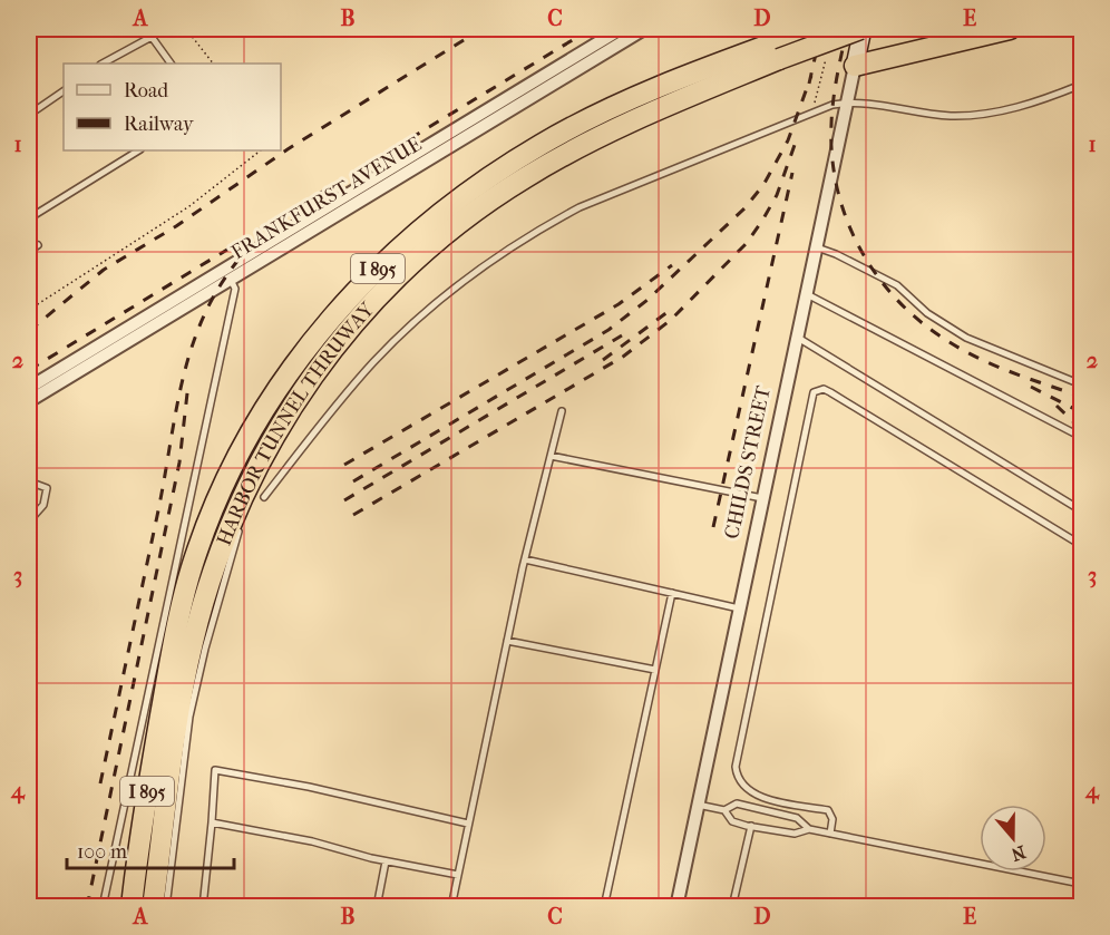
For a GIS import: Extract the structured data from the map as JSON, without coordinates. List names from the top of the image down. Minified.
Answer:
{"streets":{"highway":["I 895","HARBOR TUNNEL THRUWAY"],"main road":["CHILDS STREET"],"street":["FRANKFURST AVENUE"]},"crossings":[["HARBOR TUNNEL THRUWAY","CHILDS STREET"]],"legend":["Road","Railway"],"scale_bar":"100 m","north":"bottom","grid":{"columns":["A","B","C","D","E"],"rows":["1","2","3","4"]}}
